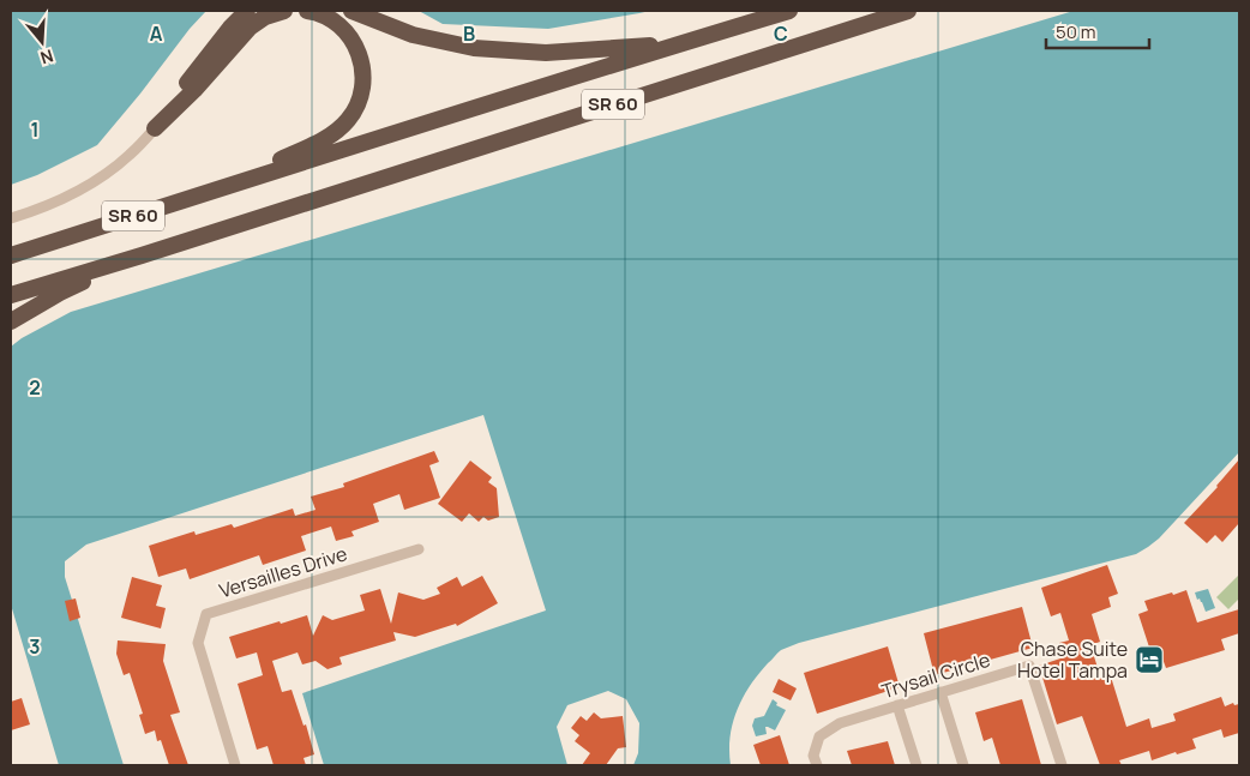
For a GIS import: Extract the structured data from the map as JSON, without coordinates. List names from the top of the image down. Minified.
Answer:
{"streets":{"highway":["SR 60"],"street":["Versailles Drive","Trysail Circle"]},"places":{"hotel":["Chase Suite Hotel Tampa"]},"scale_bar":"50 m","north":"bottom","grid":{"columns":["A","B","C"],"rows":["1","2","3"]}}
